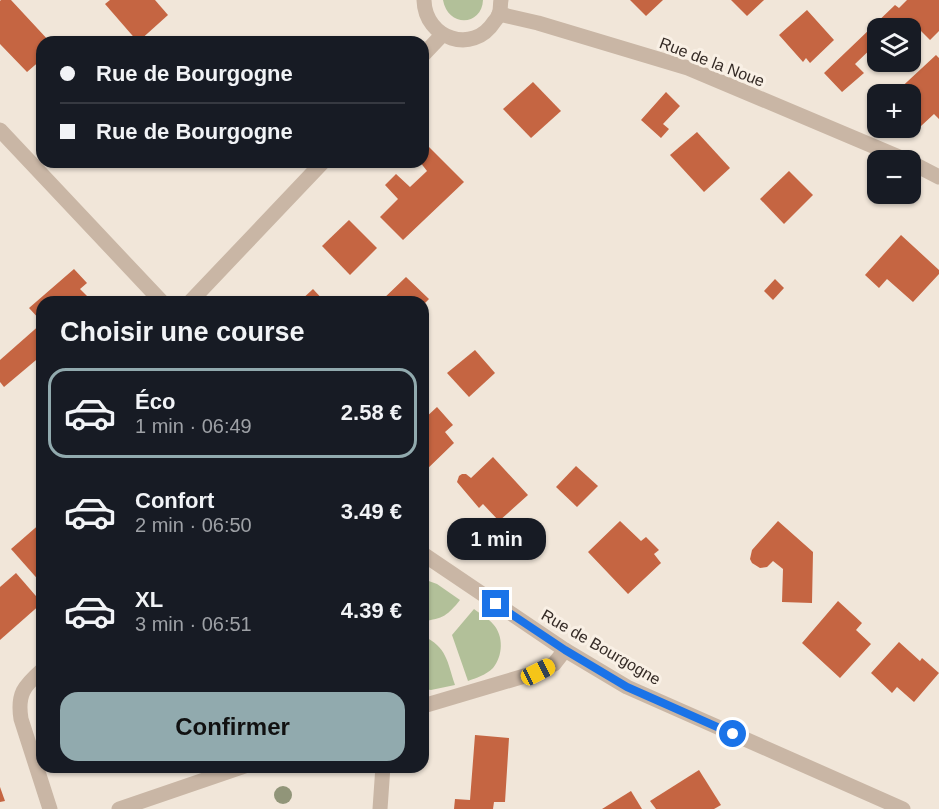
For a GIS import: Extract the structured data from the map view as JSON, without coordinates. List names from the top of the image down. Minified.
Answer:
{"streets":{"street":["Rue de la Noue","Rue de Bourgogne"]},"page":{"map_buttons":["+","−"],"banner":["Rue de Bourgogne","Rue de Bourgogne"],"heading":"Choisir une course","list":[{"name":"Éco","note":"1 min · 06:49","value":"2.58 €"},{"name":"Confort","note":"2 min · 06:50","value":"3.49 €"},{"name":"XL","note":"3 min · 06:51","value":"4.39 €"}],"bubble":"1 min","buttons":"Confirmer"}}
